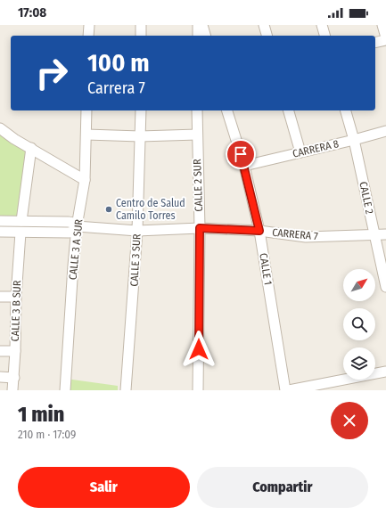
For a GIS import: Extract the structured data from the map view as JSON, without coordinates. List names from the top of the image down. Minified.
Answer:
{"streets":{"street":["CARRERA 8","CALLE 2 SUR","CALLE 2","CARRERA 7","CALLE 3 A SUR","CALLE 3 SUR","CALLE 1","CALLE 3 B SUR"]},"crossings":[["CARRERA 8","CALLE 2"],["CARRERA 8","CALLE 1"],["CALLE 2 SUR","CARRERA 7"],["CALLE 2","CARRERA 7"],["CARRERA 7","CALLE 3 A SUR"],["CARRERA 7","CALLE 3 SUR"],["CARRERA 7","CALLE 1"],["CARRERA 7","CALLE 3 B SUR"]],"places":["Centro de Salud Camilo Torres"],"north":"top right","page":{"status":"17:08","turn":["100 m","Carrera 7"],"heading":["1 min","210 m · 17:09"],"buttons":["Salir","Compartir"]}}
